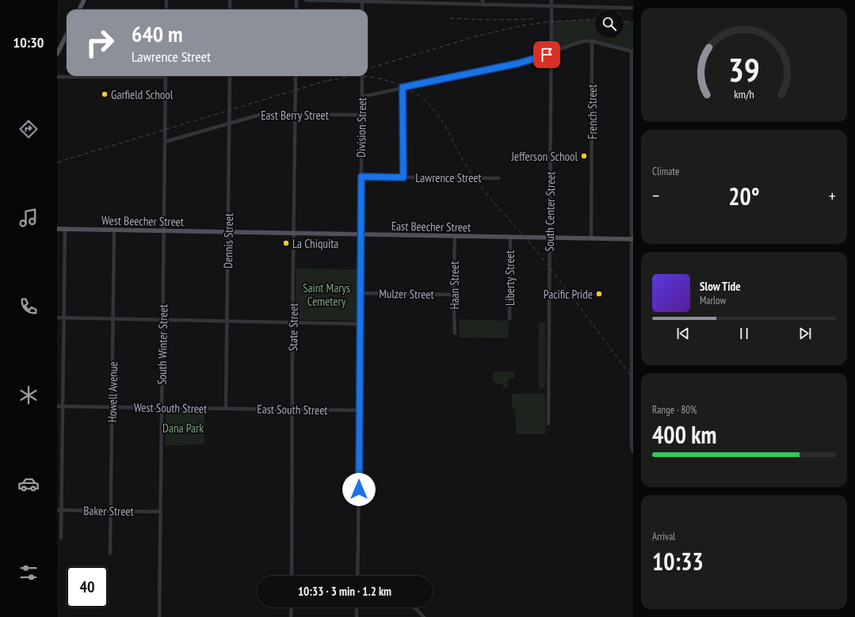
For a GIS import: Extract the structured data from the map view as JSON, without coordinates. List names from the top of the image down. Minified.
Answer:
{"streets":{"main road":["West Beecher Street","East Beecher Street"],"street":["French Street","East Berry Street","Division Street","Lawrence Street","South Center Street","Dennis Street","Liberty Street","Haan Street","Mulzer Street","State Street","South Winter Street","Howell Avenue","West South Street","East South Street","Baker Street"]},"crossings":[["French Street","East Beecher Street"],["East Berry Street","Division Street"],["East Berry Street","Dennis Street"],["East Berry Street","State Street"],["East Berry Street","South Winter Street"],["Division Street","Lawrence Street"],["Division Street","East Beecher Street"],["Division Street","Mulzer Street"],["Division Street","East South Street"],["South Center Street","East Beecher Street"],["West Beecher Street","East Beecher Street"],["West Beecher Street","Dennis Street"],["West Beecher Street","South Winter Street"],["West Beecher Street","Howell Avenue"],["East Beecher Street","Dennis Street"],["East Beecher Street","Liberty Street"],["East Beecher Street","Haan Street"],["East Beecher Street","State Street"],["Dennis Street","West South Street"],["Dennis Street","East South Street"],["Haan Street","Mulzer Street"],["State Street","East South Street"],["South Winter Street","West South Street"],["South Winter Street","Baker Street"],["Howell Avenue","West South Street"],["Howell Avenue","Baker Street"],["West South Street","East South Street"]],"parks":["Saint Marys Cemetery","Dana Park"],"places":["Garfield School","Jefferson School","La Chiquita","Pacific Pride"],"page":{"tabs":"10:30","turn":["640 m","Lawrence Street"],"tile":["Climate",["Range · 80%","400 km"],["Arrival","10:33"]],"heat":["−","20°","+"],"song":["Slow Tide","Marlow"],"limit":"40","trip":"10:33 · 3 min · 1.2 km","gauge":["39","km/h"]}}
